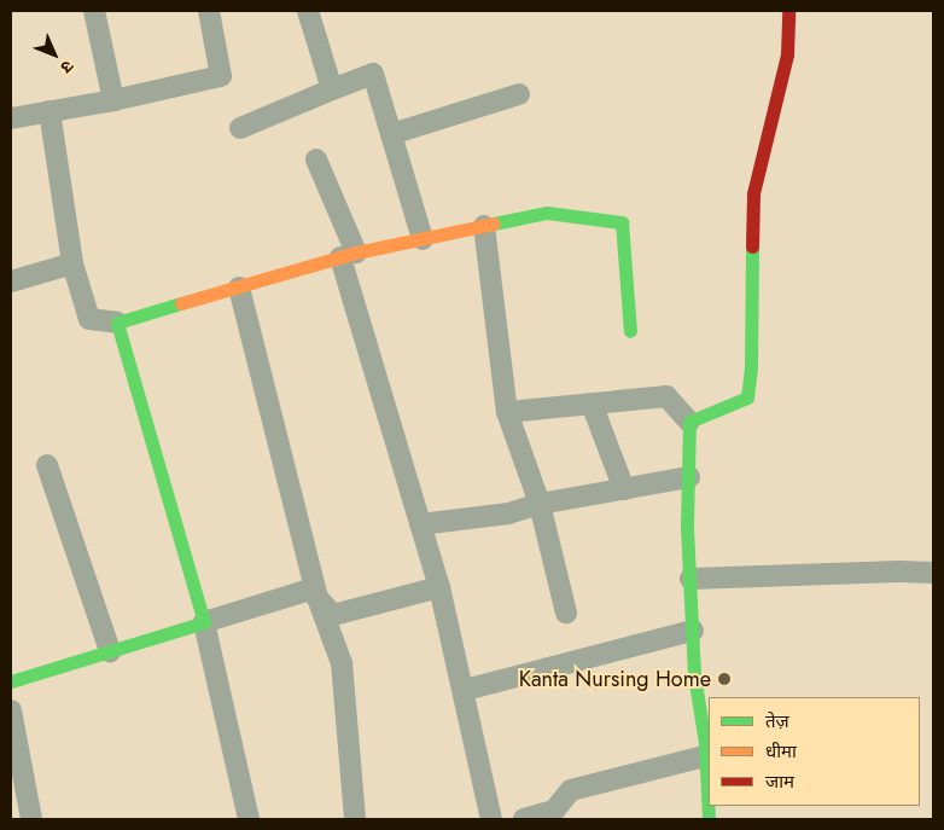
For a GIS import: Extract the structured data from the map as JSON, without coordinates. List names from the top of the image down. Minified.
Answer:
{"places":["Kanta Nursing Home"],"legend":["तेज़","धीमा","जाम"],"north":"bottom right"}
